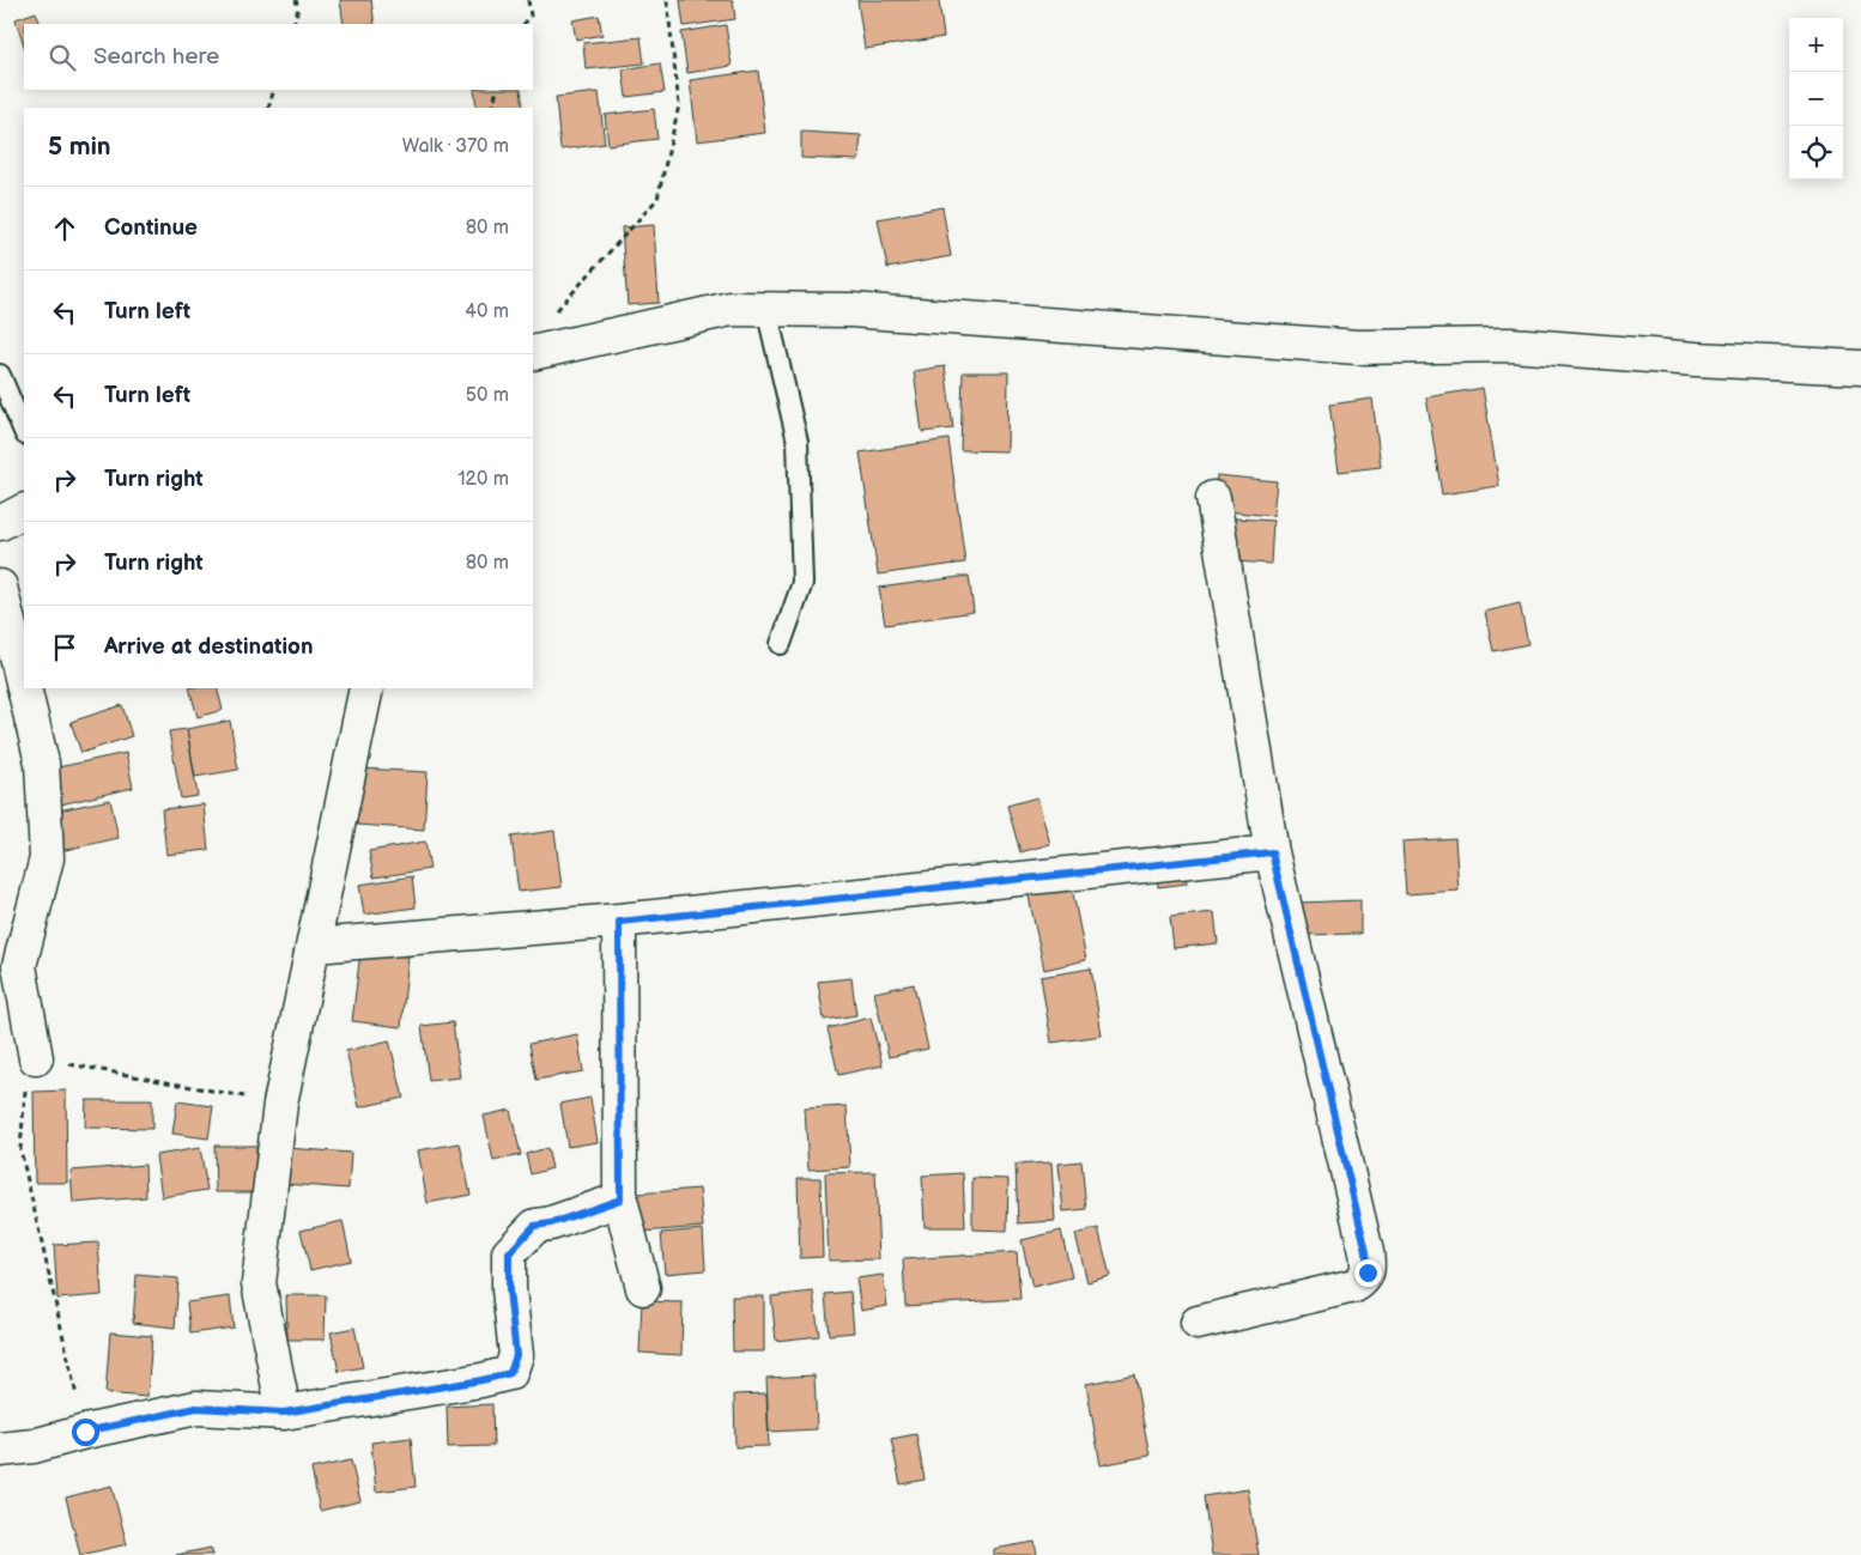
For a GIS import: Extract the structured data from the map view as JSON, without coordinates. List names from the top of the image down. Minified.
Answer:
{"page":{"map_buttons":["+","−"],"search":"Search here","heading":["5 min","Walk · 370 m"],"list":[["Continue","80 m"],["Turn left","40 m"],["Turn left","50 m"],["Turn right","120 m"],["Turn right","80 m"],"Arrive at destination"]}}
